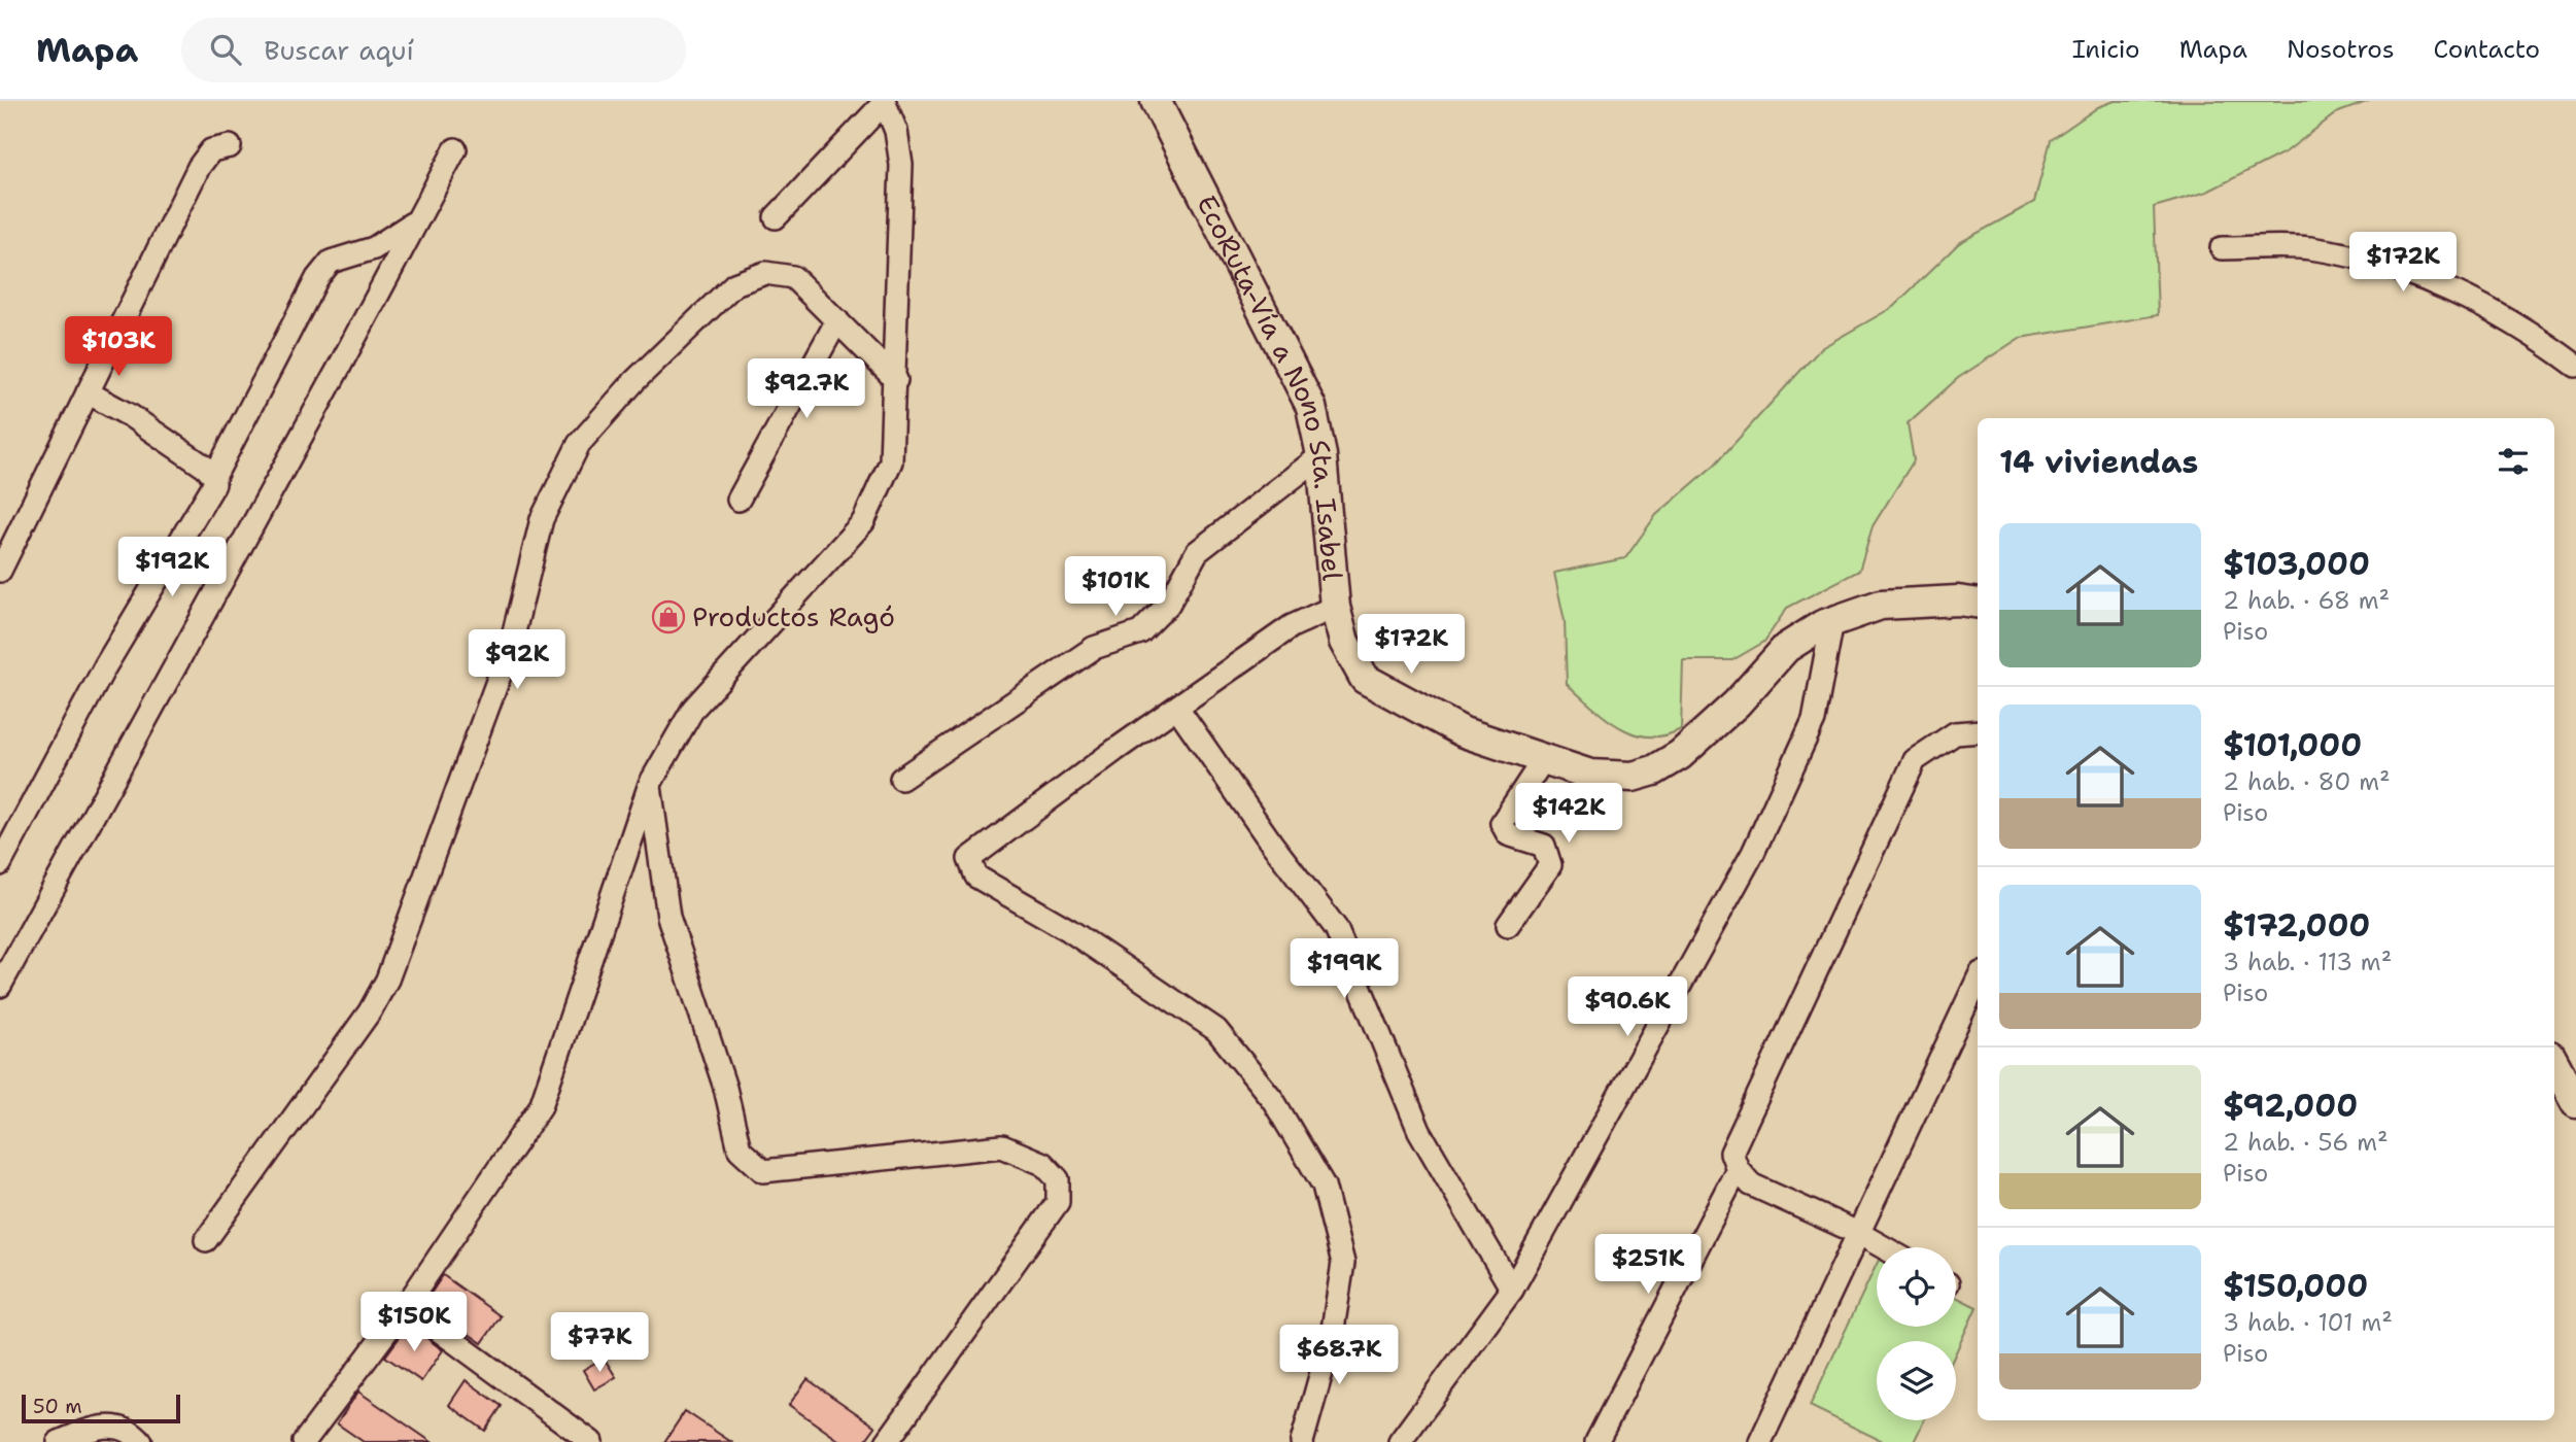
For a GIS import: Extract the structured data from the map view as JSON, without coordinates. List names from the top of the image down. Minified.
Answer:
{"streets":{"main road":["EcoRuta-Vía a Nono Sta. Isabel"]},"places":{"shop":["Productos Ragó"]},"scale_bar":"50 m","page":{"header":"Mapa","search":"Buscar aquí","nav":["Inicio","Mapa","Nosotros","Contacto"],"price":["$172K","$103K","$92.7K","$192K","$101K","$172K","$92K","$142K","$199K","$90.6K","$251K","$150K","$77K","$68.7K"],"heading":"14 viviendas","list":[{"name":"$103,000","note":"2 hab. · 68 m² · Piso"},{"name":"$101,000","note":"2 hab. · 80 m² · Piso"},{"name":"$172,000","note":"3 hab. · 113 m² · Piso"},{"name":"$92,000","note":"2 hab. · 56 m² · Piso"},{"name":"$150,000","note":"3 hab. · 101 m² · Piso"}],"scale":"50 m"}}
